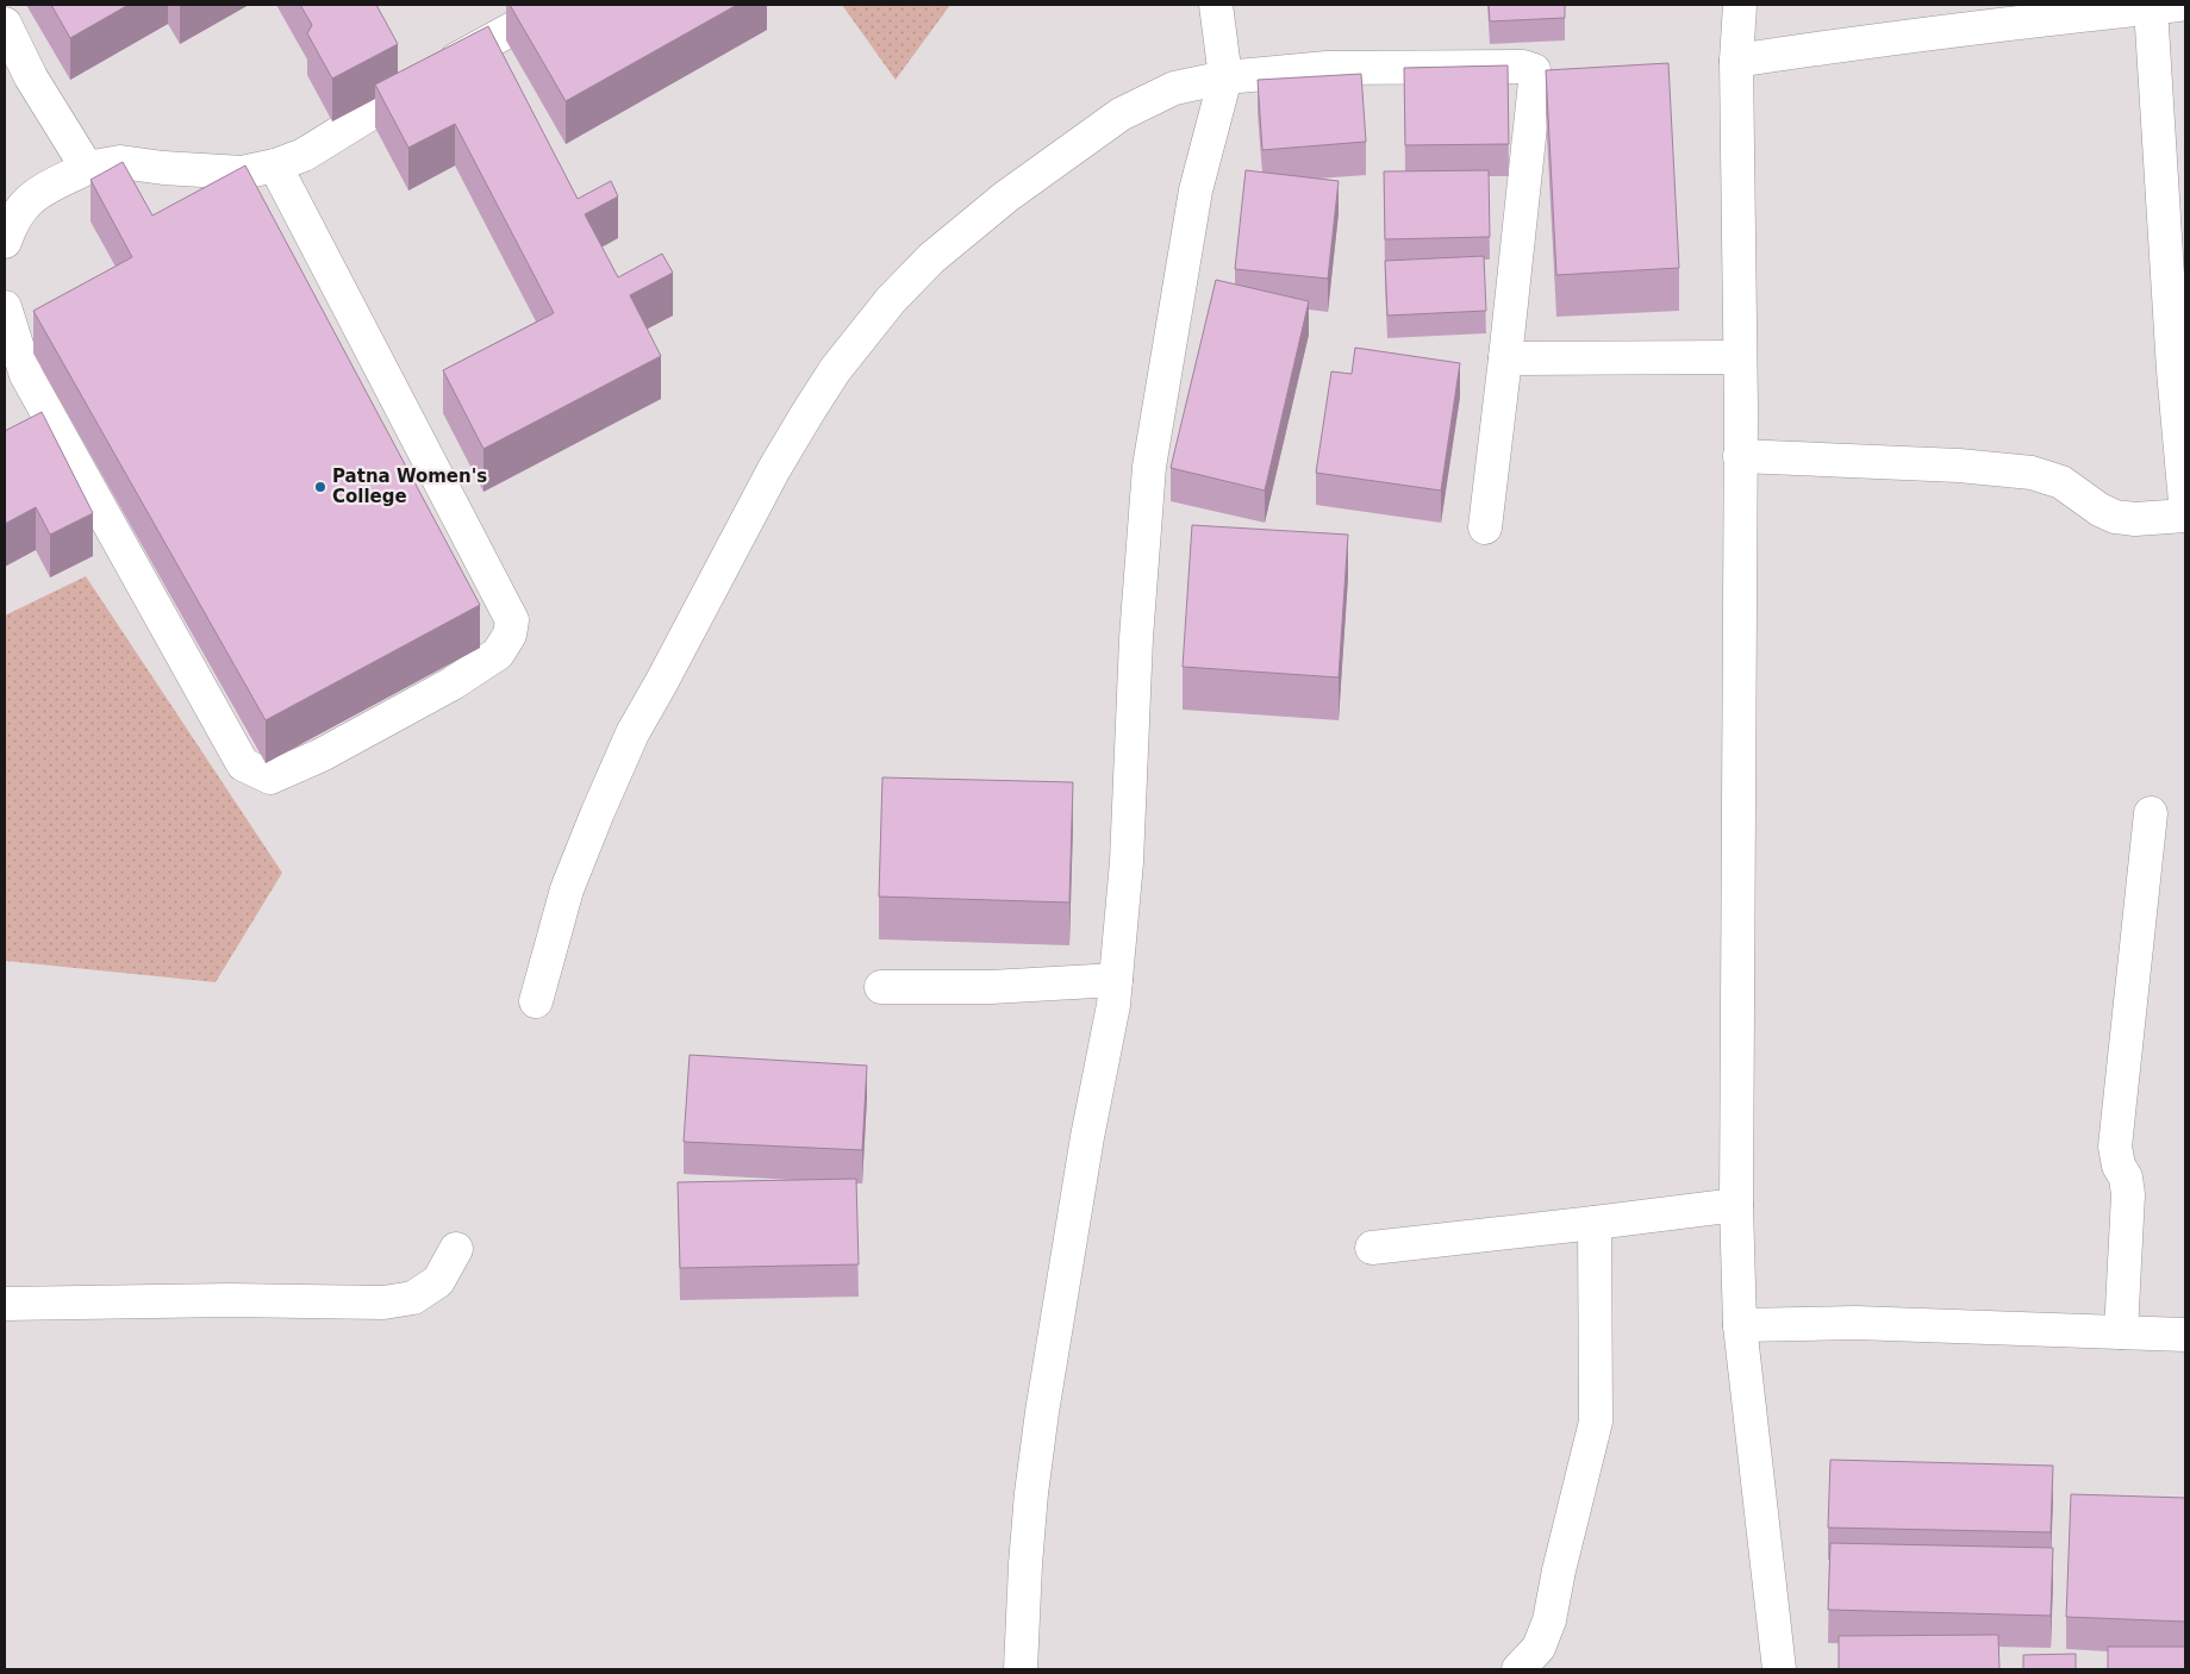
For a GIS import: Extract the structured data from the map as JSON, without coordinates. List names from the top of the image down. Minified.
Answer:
{"places":["Patna Women's College"]}
